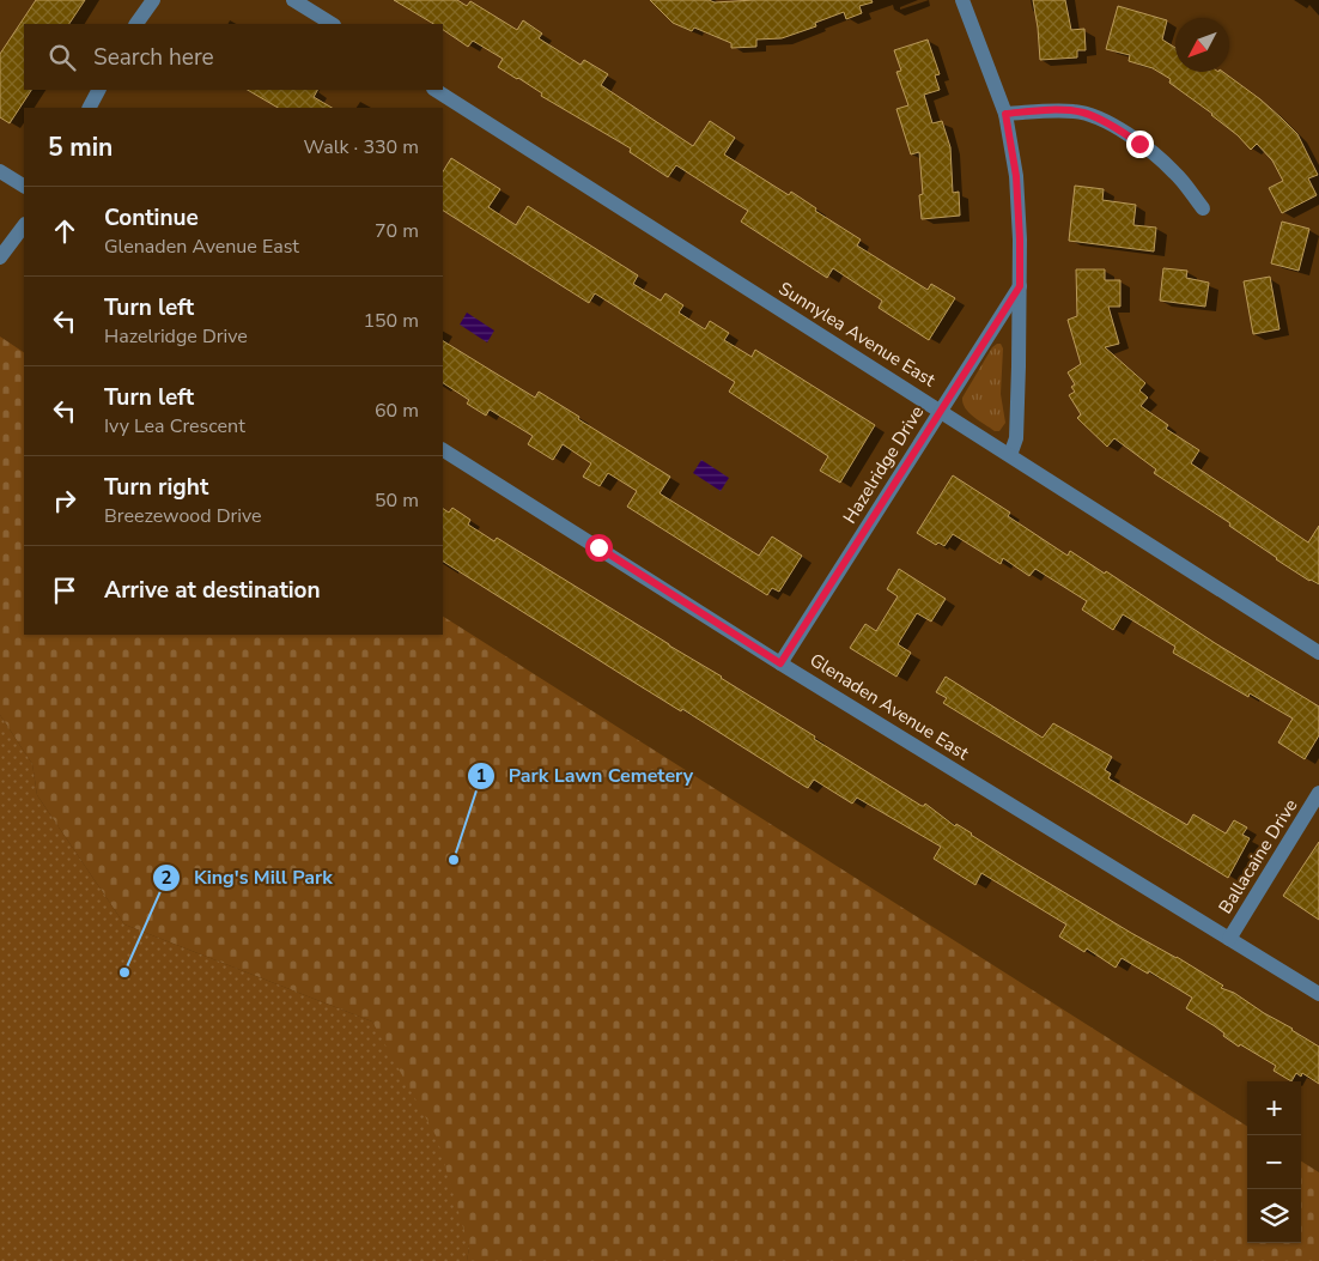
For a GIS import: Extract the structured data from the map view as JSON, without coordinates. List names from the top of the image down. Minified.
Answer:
{"streets":{"street":["Sunnylea Avenue East","Hazelridge Drive","Glenaden Avenue East","Ballacaine Drive"]},"crossings":[["Sunnylea Avenue East","Hazelridge Drive"],["Hazelridge Drive","Glenaden Avenue East"],["Glenaden Avenue East","Ballacaine Drive"]],"places":["Park Lawn Cemetery","King's Mill Park"],"north":"bottom left","page":{"search":"Search here","heading":["5 min","Walk · 330 m"],"list":[["Continue","Glenaden Avenue East","70 m"],["Turn left","Hazelridge Drive","150 m"],["Turn left","Ivy Lea Crescent","60 m"],["Turn right","Breezewood Drive","50 m"],"Arrive at destination"],"map_buttons":["+","−"]}}
